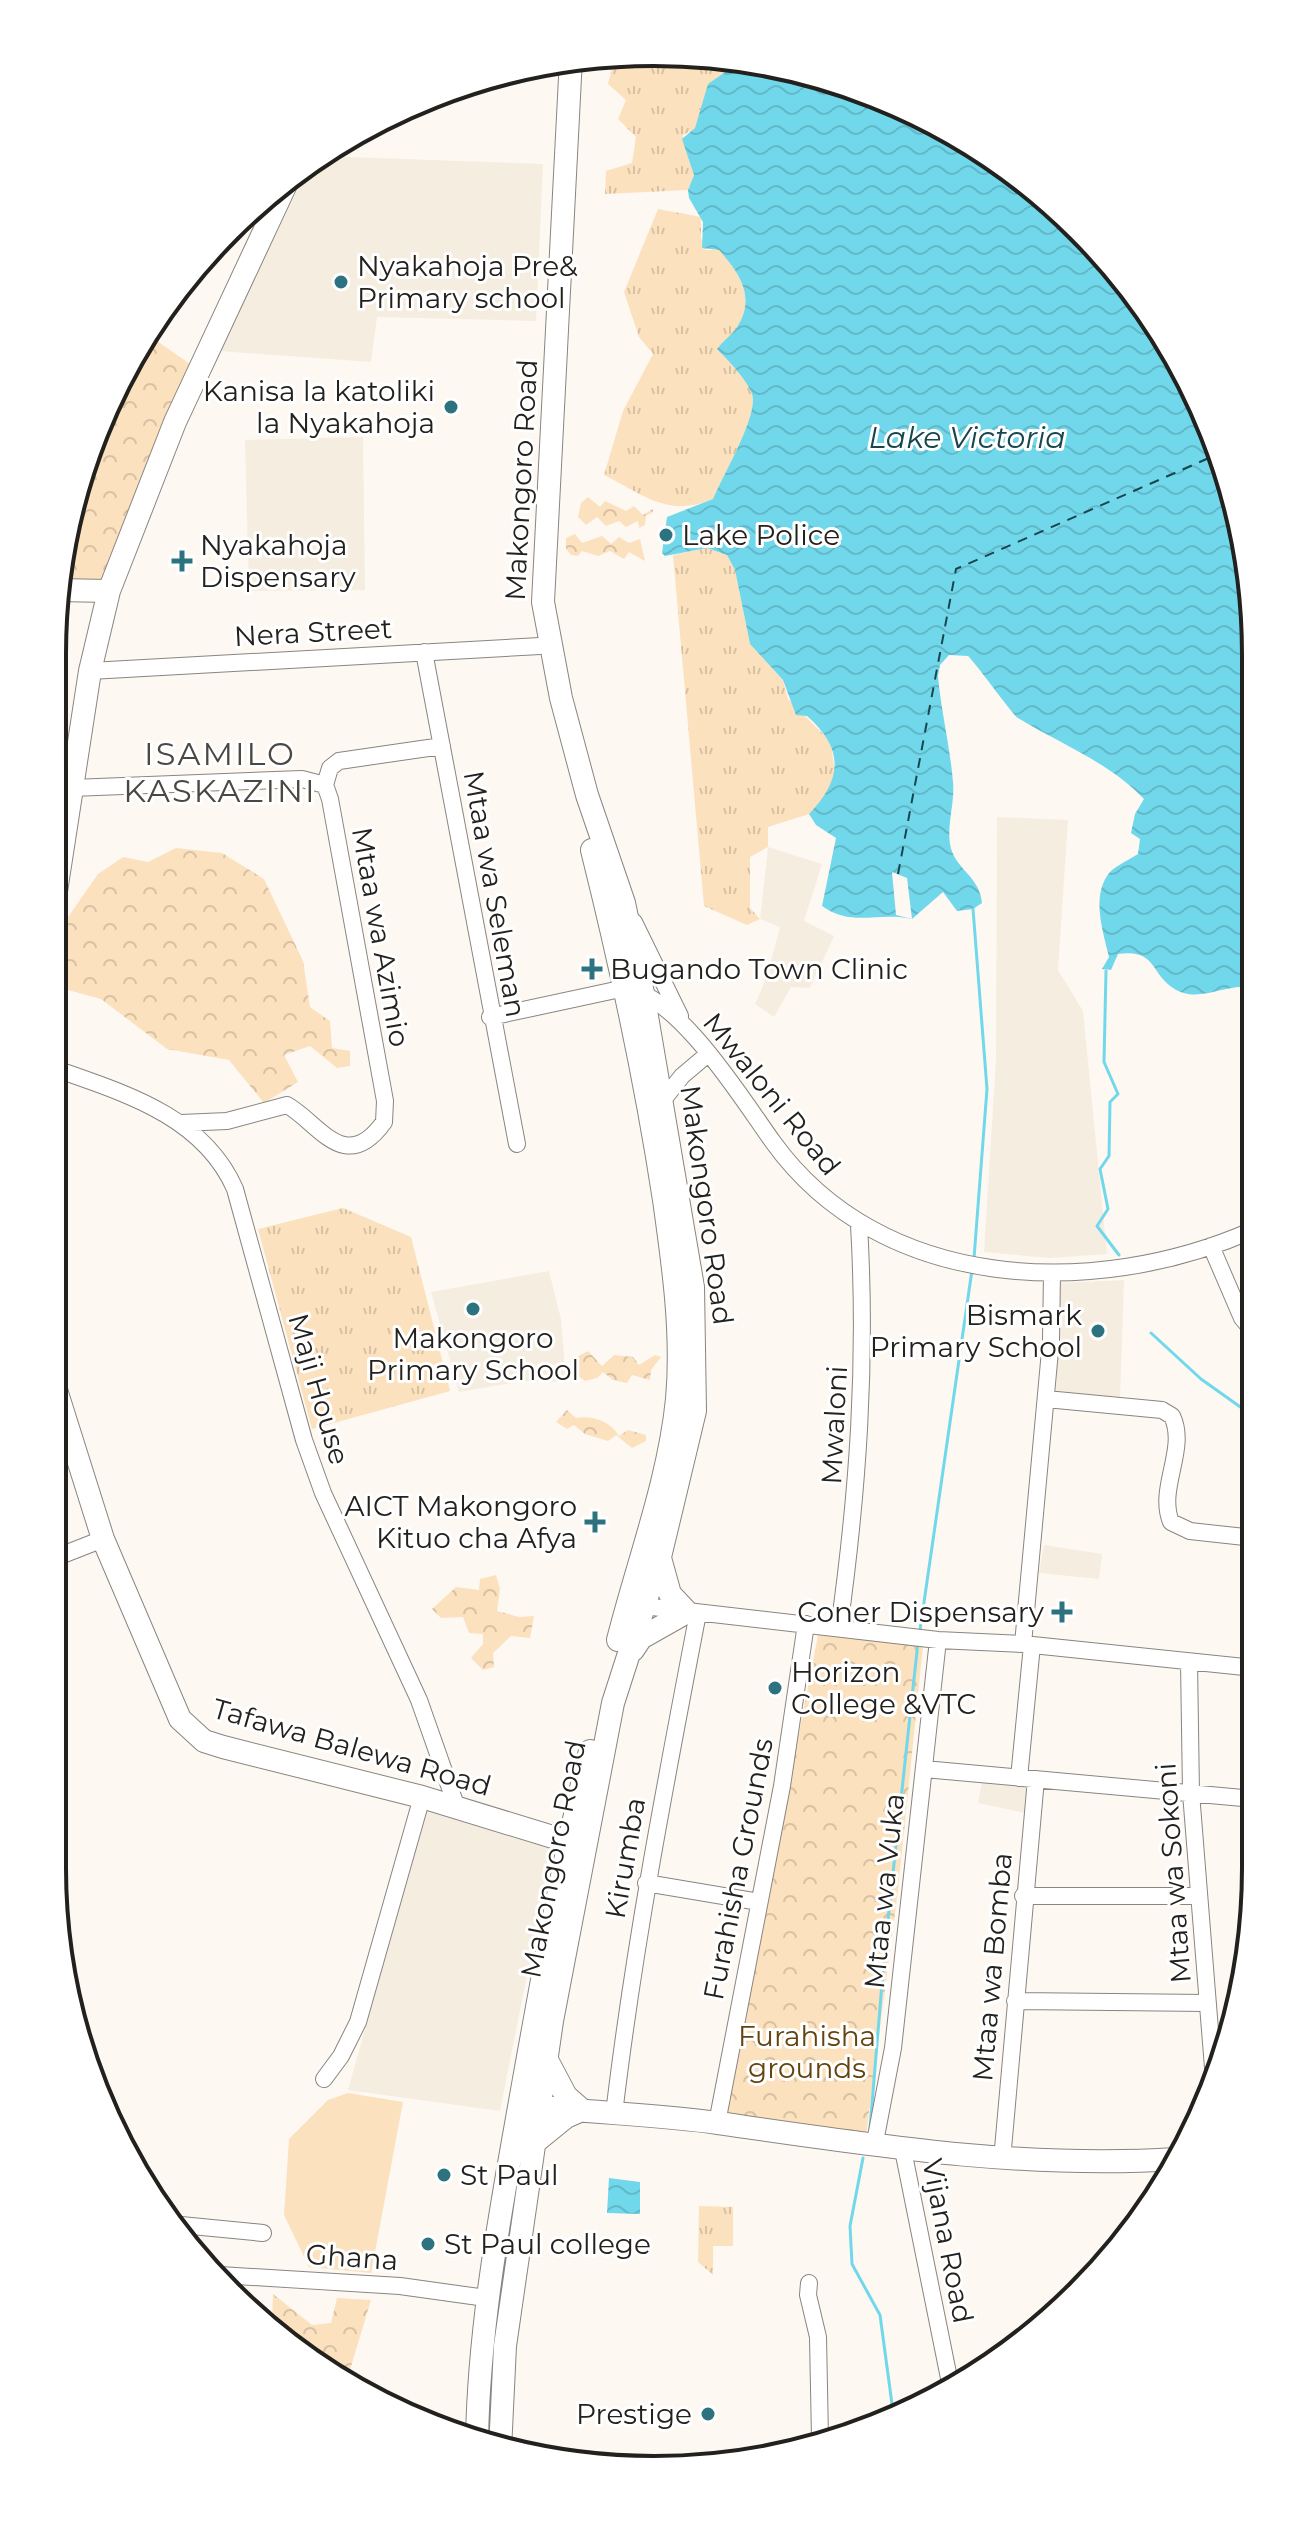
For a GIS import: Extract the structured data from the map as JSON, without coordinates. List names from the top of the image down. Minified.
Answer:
{"streets":{"main road":["Makongoro Road","Tafawa Balewa Road"],"street":["Nera Street","Mtaa wa Seleman","Mtaa wa Azimio","Mwaloni Road","Maji House","Mwaloni","Kirumba","Furahisha Grounds","Mtaa wa Sokoni","Mtaa wa Vuka","Mtaa wa Bomba","Vijana Road","Ghana"]},"crossings":[["Makongoro Road","Nera Street"],["Makongoro Road","Mwaloni Road"],["Makongoro Road","Tafawa Balewa Road"],["Nera Street","Mtaa wa Seleman"],["Mtaa wa Azimio","Maji House"],["Mwaloni Road","Mwaloni"],["Maji House","Tafawa Balewa Road"]],"districts":["ISAMILO KASKAZINI"],"water":["Lake Victoria"],"parks":["Furahisha grounds"],"places":{"other":["Nyakahoja Pre& Primary school","Kanisa la katoliki la Nyakahoja","Lake Police","Makongoro Primary School","Bismark Primary School","Horizon College &VTC","St Paul","St Paul college","Prestige"],"health":["Nyakahoja Dispensary","Bugando Town Clinic","AICT Makongoro Kituo cha Afya","Coner Dispensary"]}}
